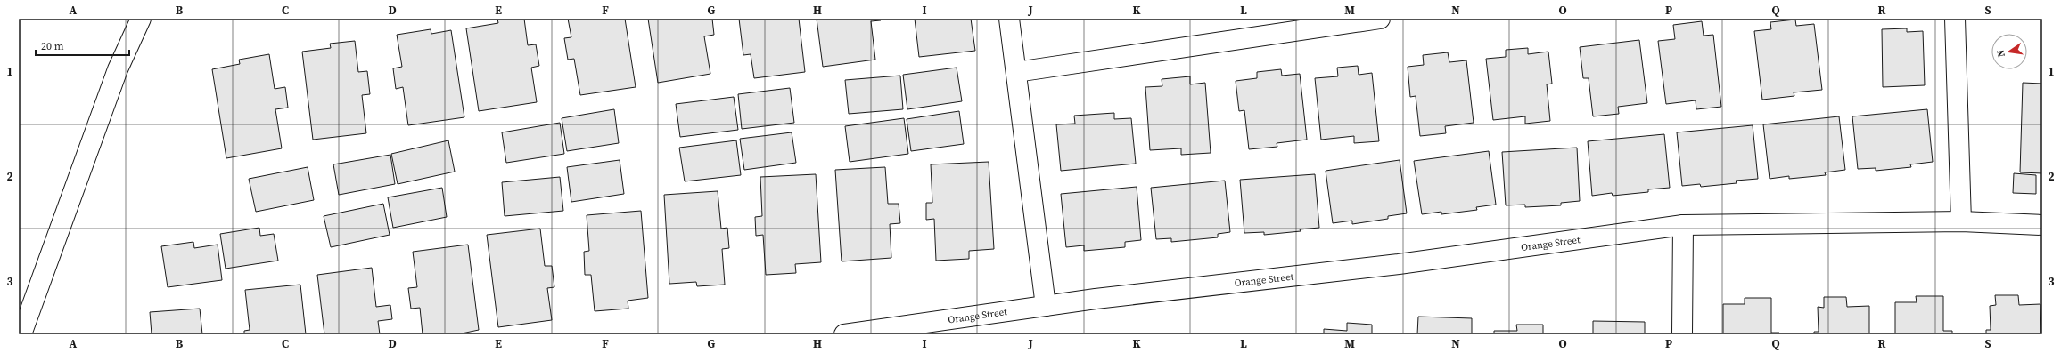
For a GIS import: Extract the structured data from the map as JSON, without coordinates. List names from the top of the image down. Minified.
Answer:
{"streets":{"street":["Orange Street"]},"scale_bar":"20 m","north":"left","grid":{"columns":["A","B","C","D","E","F","G","H","I","J","K","L","M","N","O","P","Q","R","S"],"rows":["1","2","3"]}}
